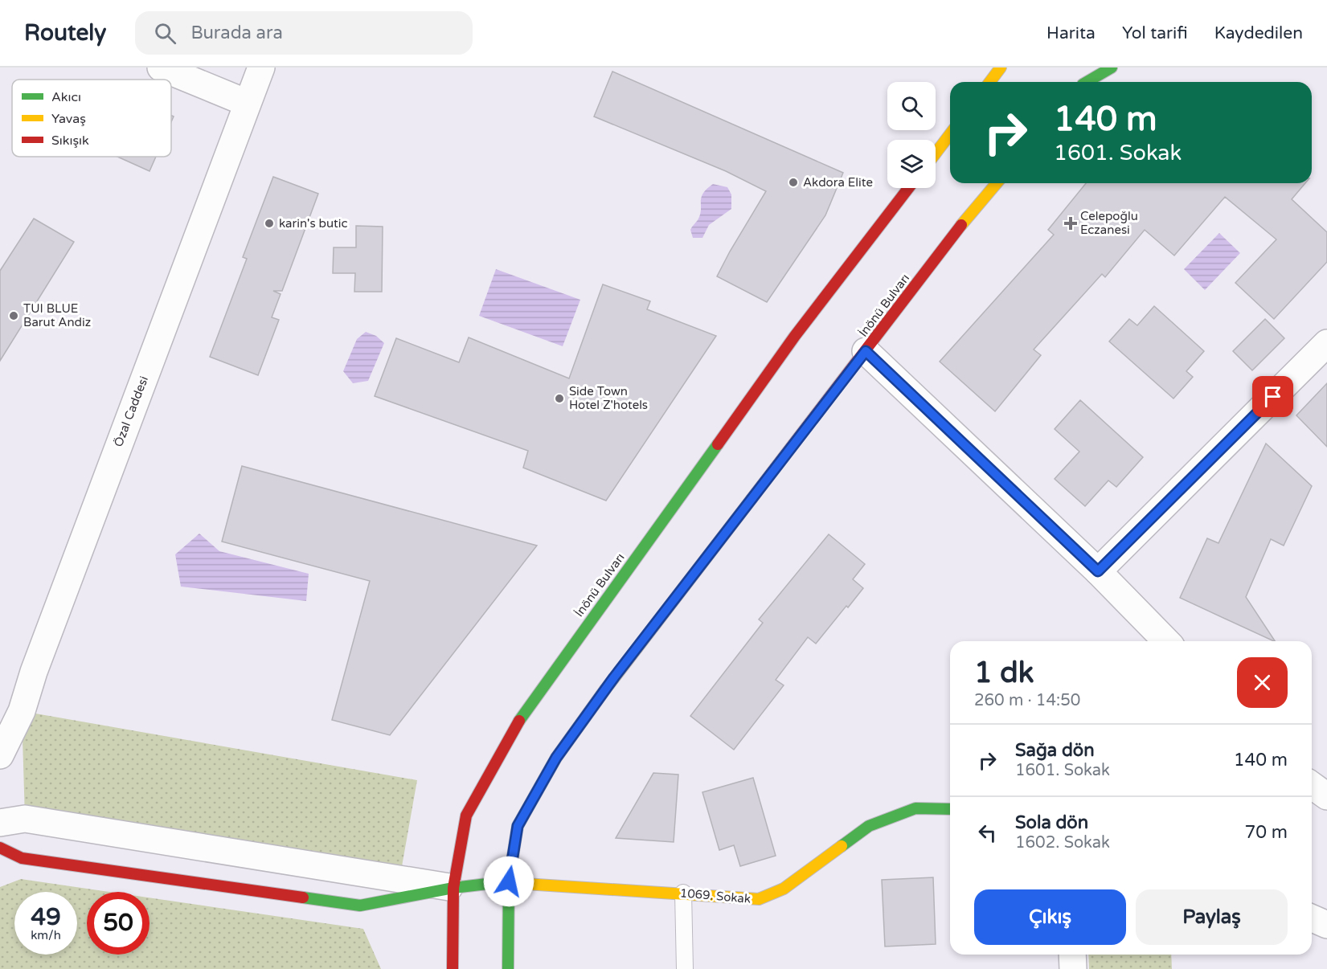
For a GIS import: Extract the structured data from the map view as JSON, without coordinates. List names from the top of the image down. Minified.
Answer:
{"streets":{"main road":["İnönü Bulvarı","1069. Sokak"],"street":["Özal Caddesi"]},"crossings":[["İnönü Bulvarı","1069. Sokak"]],"places":{"other":["Akdora Elite","karin's butic","TUI BLUE Barut Andiz","Side Town Hotel Z'hotels"],"health":["Celepoğlu Eczanesi"]},"legend":["Akıcı","Yavaş","Sıkışık"],"page":{"header":"Routely","search":"Burada ara","nav":["Harita","Yol tarifi","Kaydedilen"],"turn":["140 m","1601. Sokak"],"heading":["1 dk","260 m · 14:50"],"list":[{"name":"Sağa dön","note":"1601. Sokak","value":"140 m"},{"name":"Sola dön","note":"1602. Sokak","value":"70 m"}],"buttons":["Çıkış","Paylaş"],"speed":"49 km/h","limit":"50"}}
